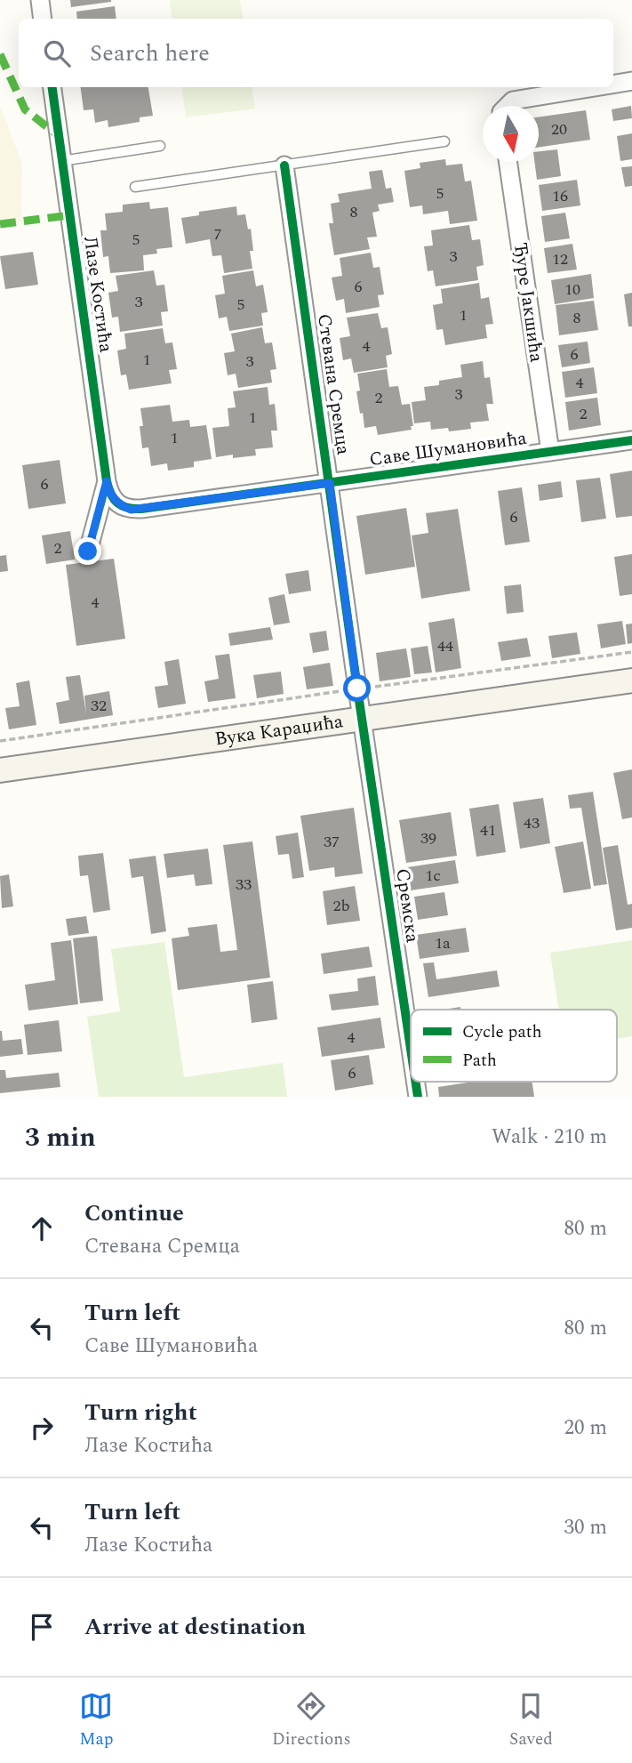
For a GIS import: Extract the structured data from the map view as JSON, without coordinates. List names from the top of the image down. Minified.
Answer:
{"streets":{"main road":["Вука Караџића"],"street":["Лазе Костића","Ђуре Јакшића","Стевана Сремца","Саве Шумановића","Сремска"]},"crossings":[["Лазе Костића","Саве Шумановића"],["Ђуре Јакшића","Саве Шумановића"],["Стевана Сремца","Саве Шумановића"],["Стевана Сремца","Вука Караџића"],["Стевана Сремца","Сремска"],["Вука Караџића","Сремска"]],"house_numbers":["20","5","16","8","7","5","3","12","6","10","3","5","1","8","4","6","1","3","4","3","2","2","1","1","6","6","2","4","44","32","43","41","39","37","1c","33","2b","1a","4","6"],"legend":["Cycle path","Path"],"north":"bottom","page":{"search":"Search here","heading":["3 min","Walk · 210 m"],"list":[["Continue","Стевана Сремца","80 m"],["Turn left","Саве Шумановића","80 m"],["Turn right","Лазе Костића","20 m"],["Turn left","Лазе Костића","30 m"],"Arrive at destination"],"nav":["Map","Directions","Saved"]}}
